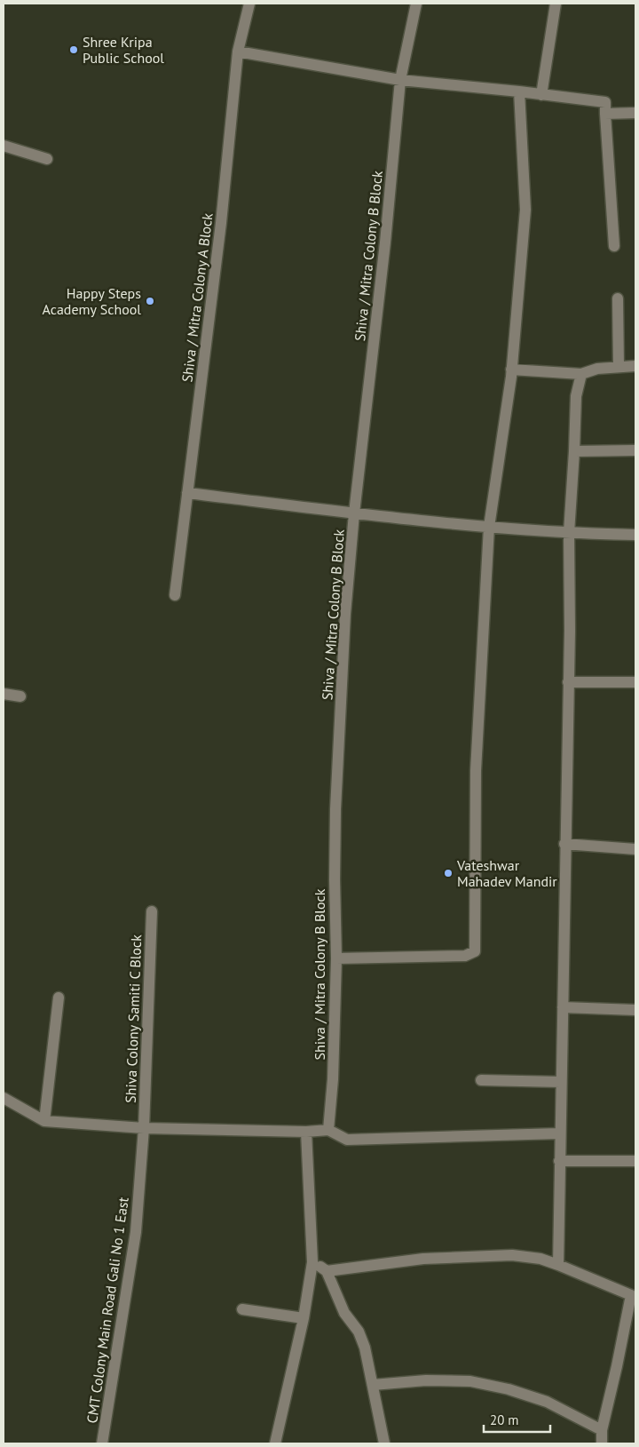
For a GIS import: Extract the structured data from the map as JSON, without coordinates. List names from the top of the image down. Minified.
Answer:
{"streets":{"street":["Shiva / Mitra Colony B Block","Shiva / Mitra Colony A Block","Shiva Colony Samiti C Block","CMT Colony Main Road Gali No 1 East"]},"crossings":[["Shiva Colony Samiti C Block","CMT Colony Main Road Gali No 1 East"]],"places":["Shree Kripa Public School","Happy Steps Academy School","Vateshwar Mahadev Mandir"],"scale_bar":"20 m"}
